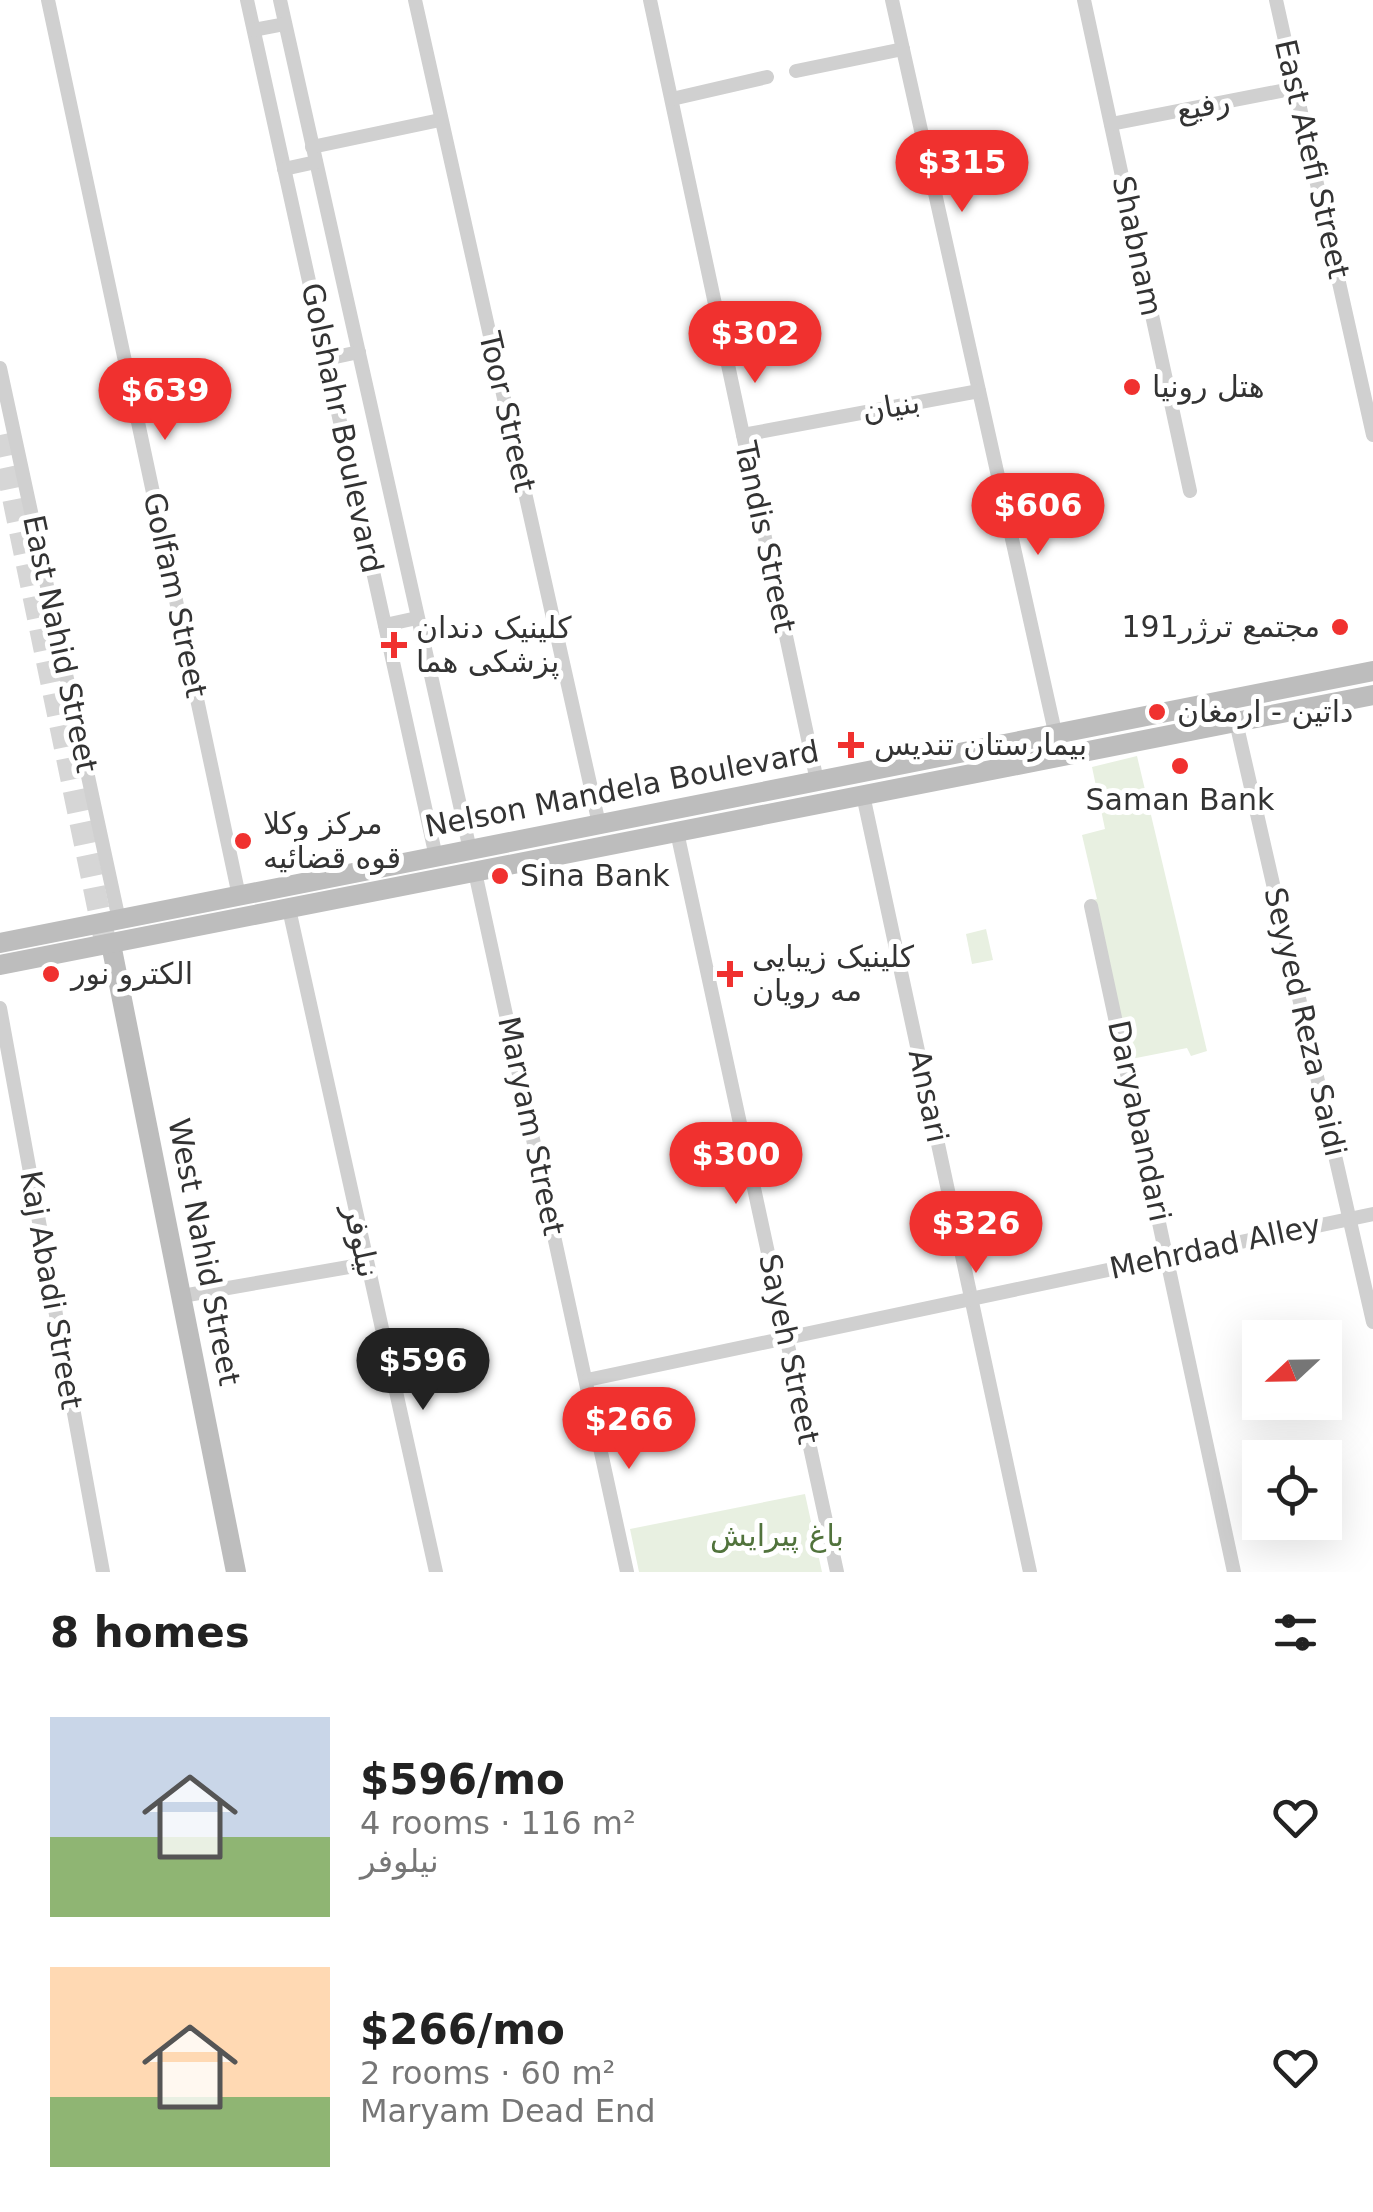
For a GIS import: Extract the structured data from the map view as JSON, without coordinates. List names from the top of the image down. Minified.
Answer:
{"streets":{"main road":["Nelson Mandela Boulevard","West Nahid Street"],"street":["رفیع","East Atefi Street","Shabnam","بنیان","Toor Street","Golshahr Boulevard","Tandis Street","Golfam Street","East Nahid Street","Seyyed Reza Saidi","Ansari","Daryabandari","Maryam Street","نیلوفر","Mehrdad Alley","Kaj Abadi Street","Sayeh Street"]},"crossings":[["رفیع","East Atefi Street"],["رفیع","Shabnam"],["بنیان","Tandis Street"],["Toor Street","Nelson Mandela Boulevard"],["Golshahr Boulevard","Nelson Mandela Boulevard"],["Tandis Street","Nelson Mandela Boulevard"],["Golfam Street","Nelson Mandela Boulevard"],["East Nahid Street","Nelson Mandela Boulevard"],["Nelson Mandela Boulevard","Seyyed Reza Saidi"],["Nelson Mandela Boulevard","Ansari"],["Nelson Mandela Boulevard","Maryam Street"],["Nelson Mandela Boulevard","نیلوفر"],["Nelson Mandela Boulevard","West Nahid Street"],["Nelson Mandela Boulevard","Sayeh Street"],["Seyyed Reza Saidi","Mehrdad Alley"],["Ansari","Mehrdad Alley"],["Daryabandari","Mehrdad Alley"],["Maryam Street","Mehrdad Alley"],["Mehrdad Alley","Sayeh Street"]],"parks":["باغ پیرایش"],"places":{"other":["هتل رونیا","مجتمع ترژر191","داتین - ارمغان","Saman Bank","مرکز وکلا قوه قضائیه","Sina Bank","الكترو نور"],"health":["کلینیک دندان پزشکی هما","بیمارستان تندیس","کلینیک زیبایی مه رویان"]},"north":"left","page":{"price":["$315","$302","$639","$606","$300","$326","$596","$266"],"heading":"8 homes","list":[{"name":"$596/mo","note":"4 rooms · 116 m² · نیلوفر"},{"name":"$266/mo","note":"2 rooms · 60 m² · Maryam Dead End"}]}}
